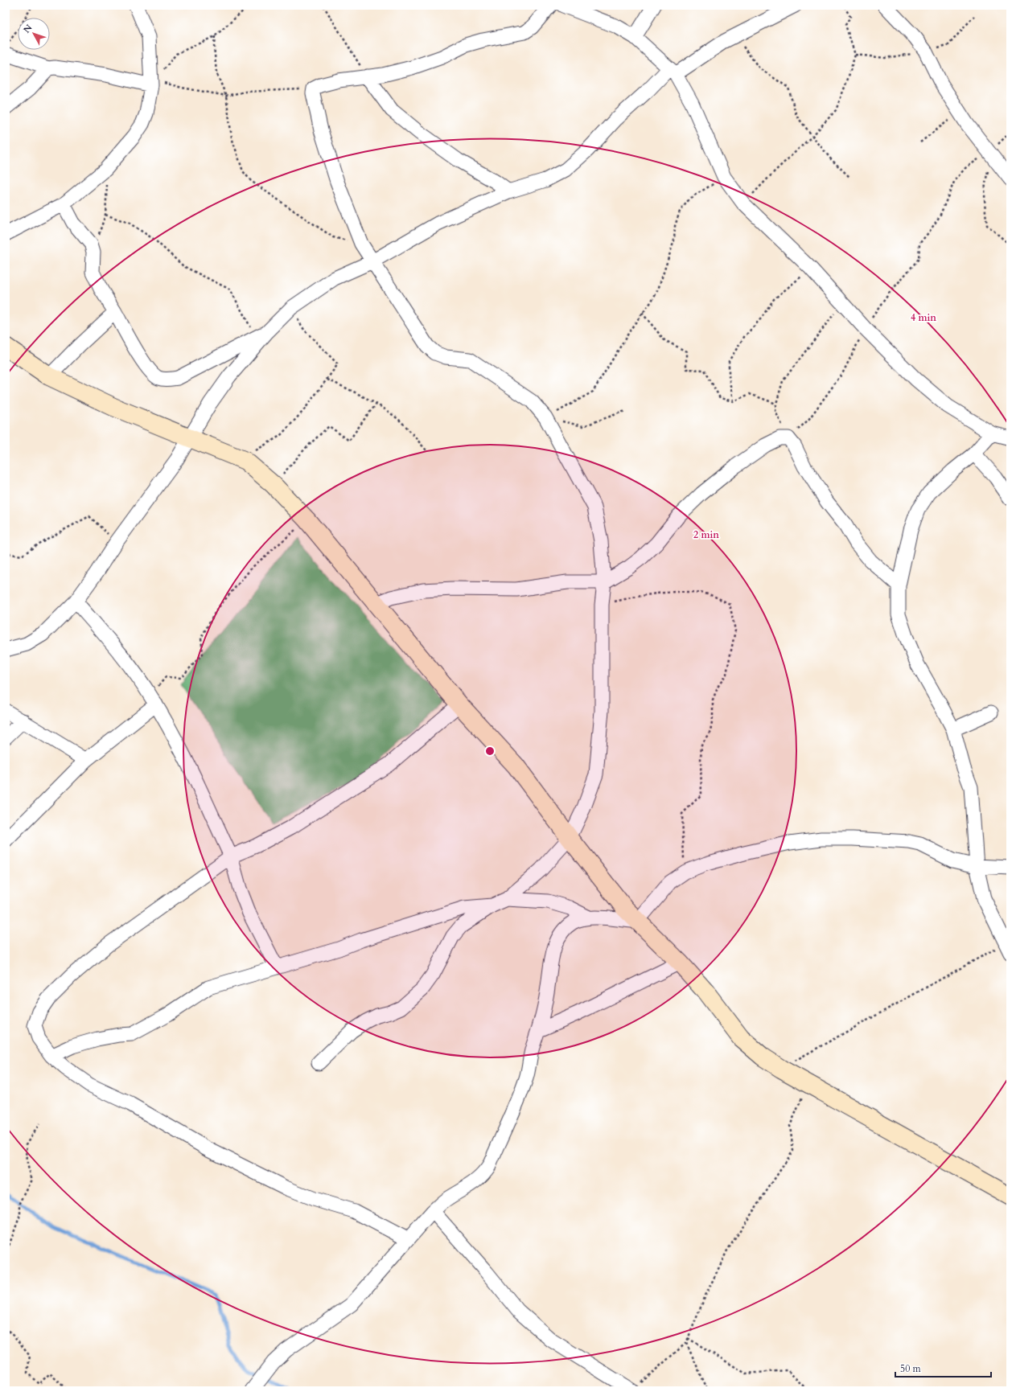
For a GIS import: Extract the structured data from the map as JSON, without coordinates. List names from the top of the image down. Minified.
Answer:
{"scale_bar":"50 m","north":"top left","rings":["4 min","2 min"]}
